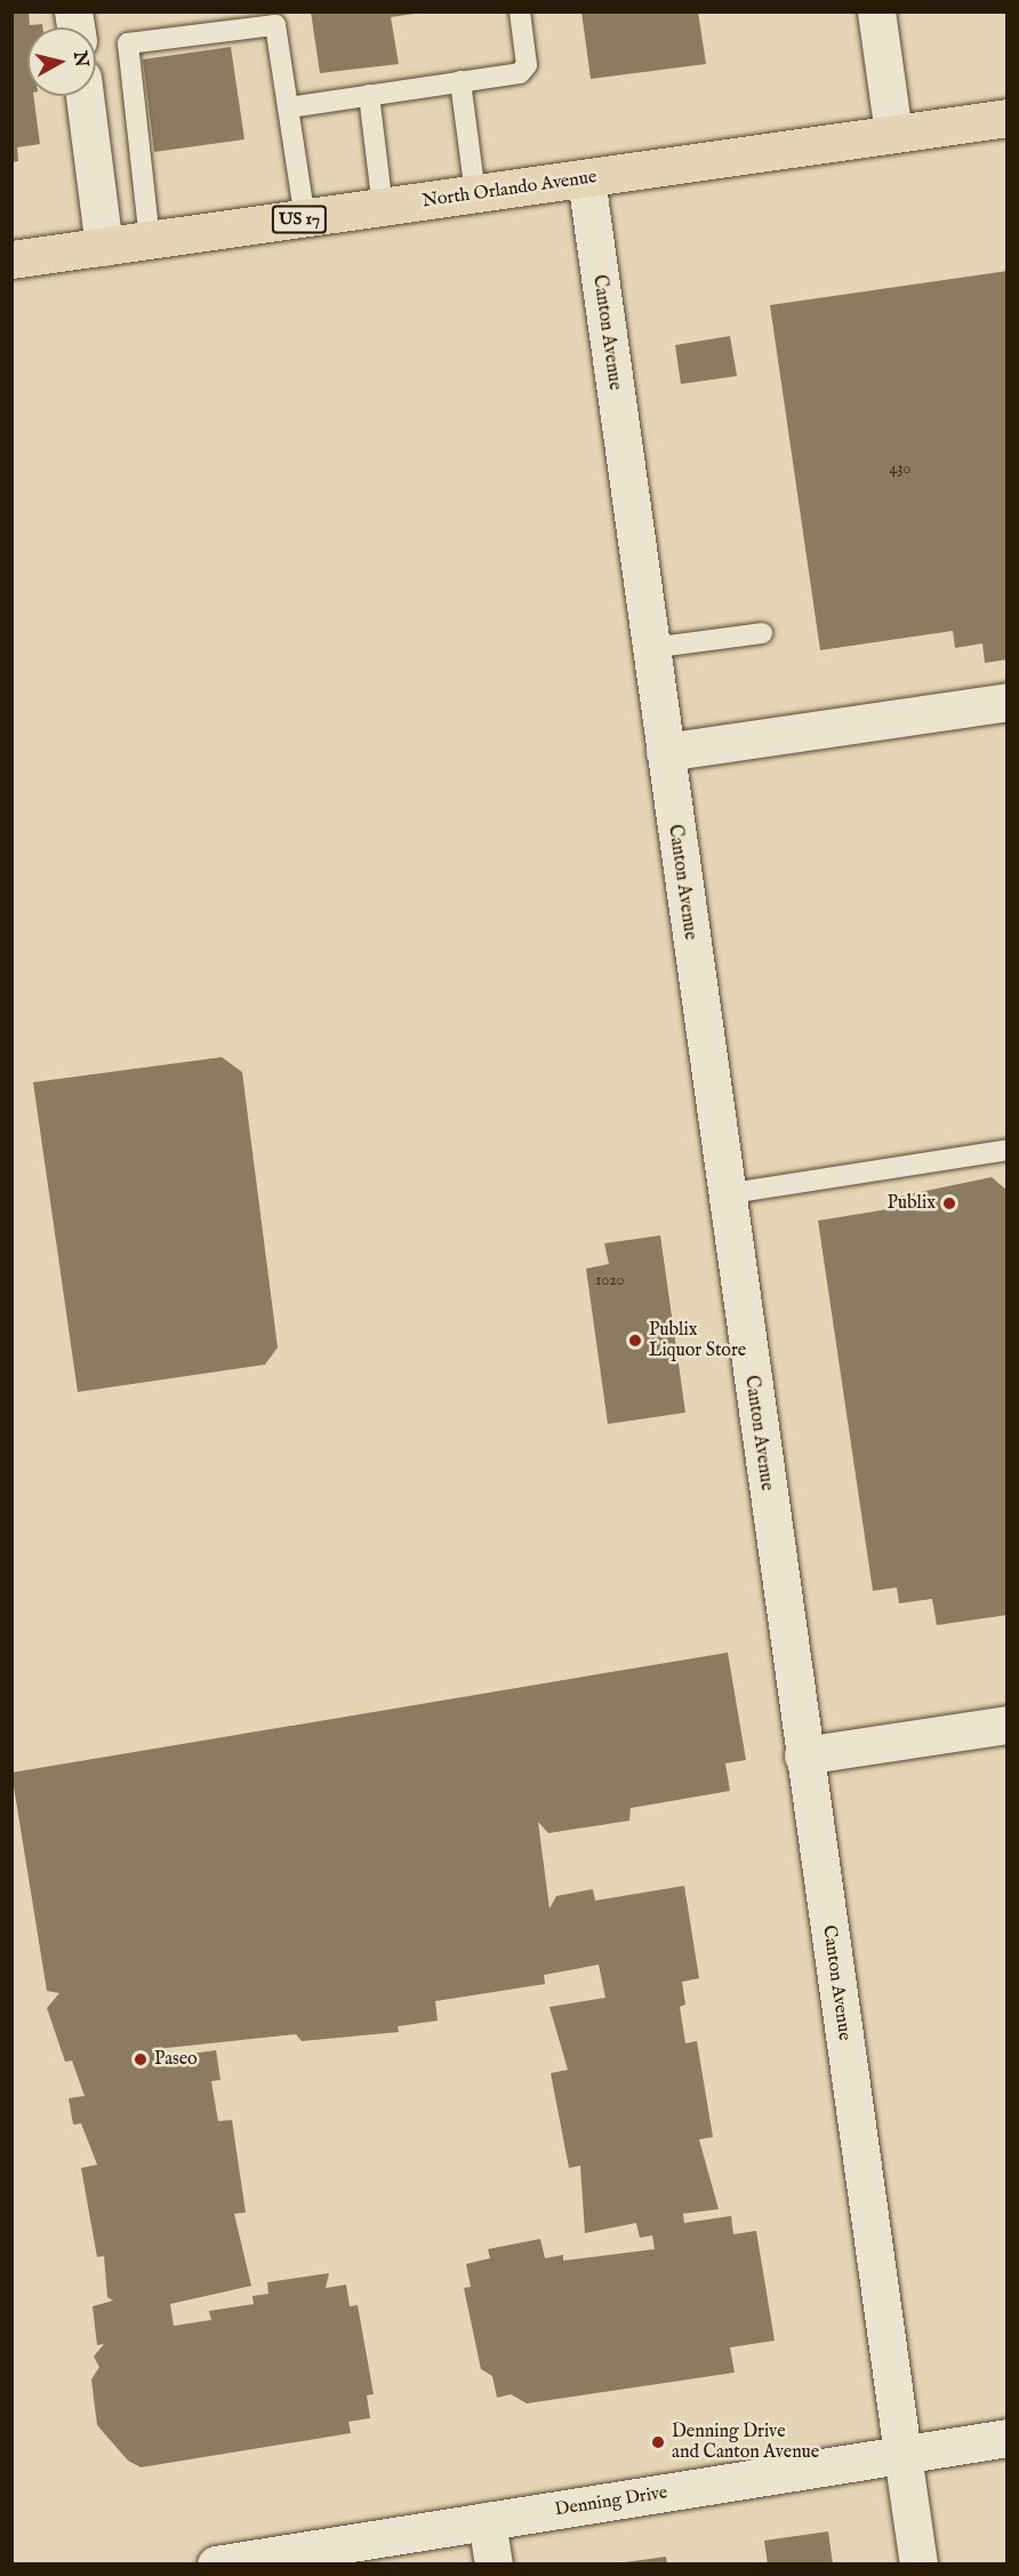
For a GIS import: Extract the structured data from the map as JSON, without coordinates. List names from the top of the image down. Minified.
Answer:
{"streets":{"main road":["North Orlando Avenue","US 17"],"street":["Canton Avenue","Denning Drive"]},"crossings":[["North Orlando Avenue","Canton Avenue"],["Canton Avenue","Denning Drive"]],"places":["Publix","Publix Liquor Store","Paseo","Denning Drive and Canton Avenue"],"house_numbers":["430","1020"],"north":"right"}
